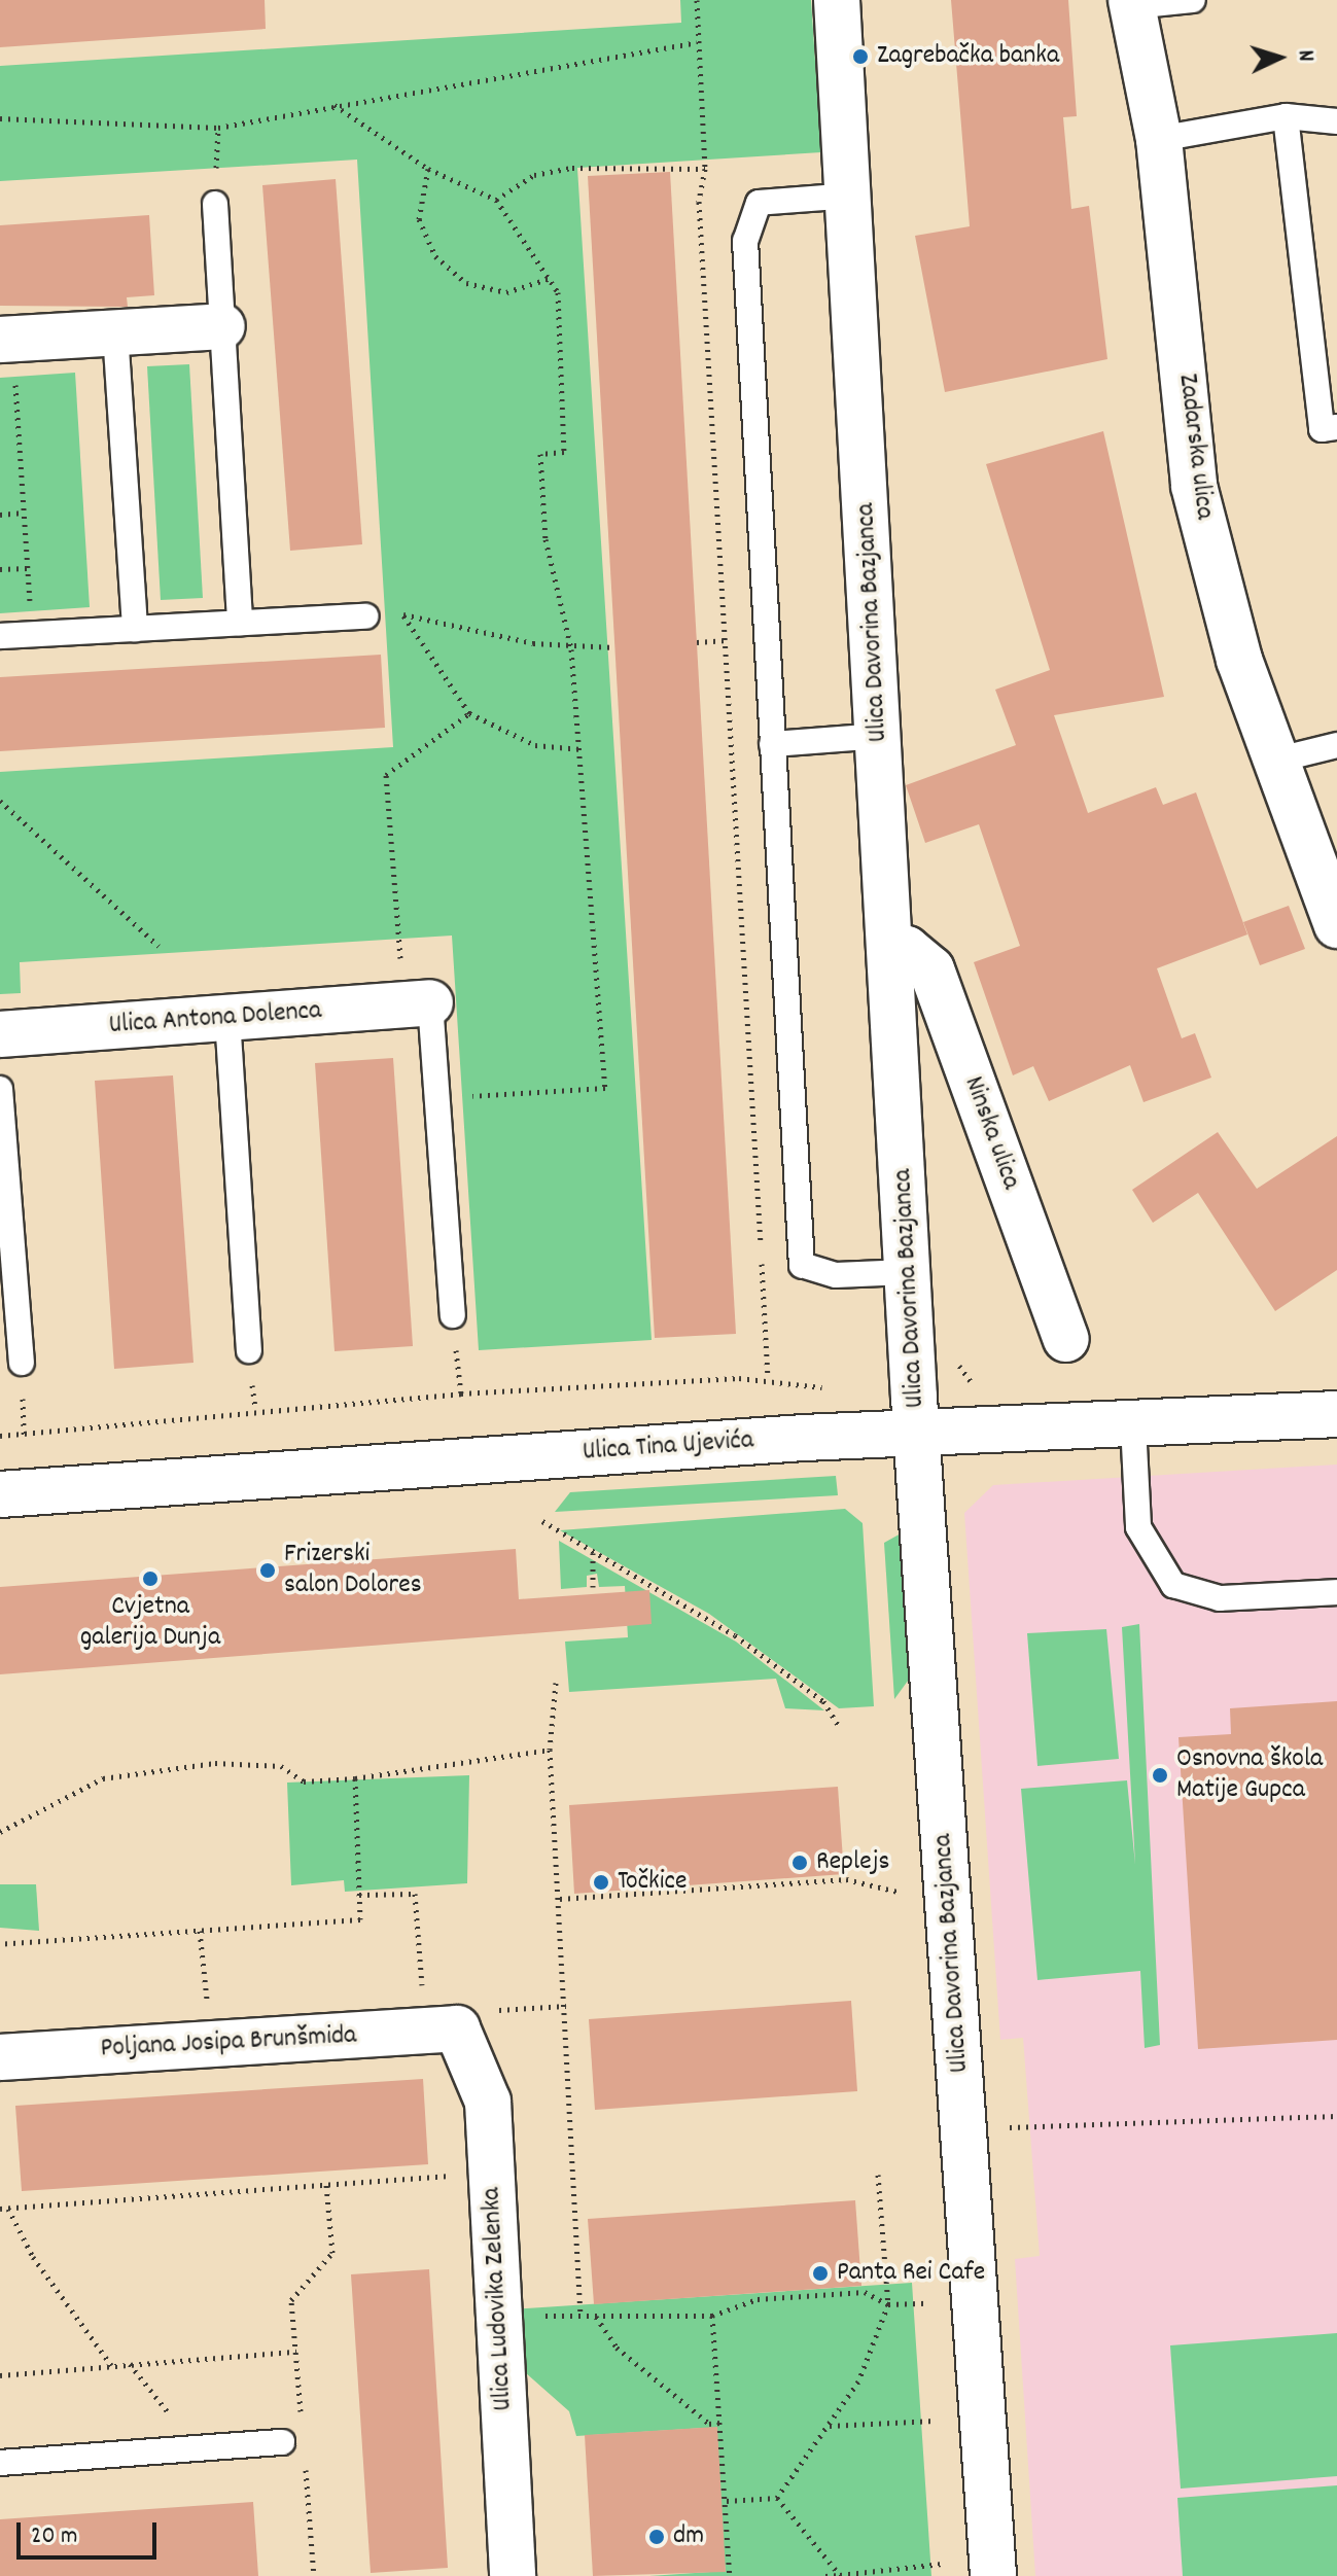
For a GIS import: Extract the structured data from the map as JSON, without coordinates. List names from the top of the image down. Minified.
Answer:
{"streets":{"street":["Zadarska ulica","Ulica Davorina Bazjanca","Ulica Antona Dolenca","Ninska ulica","Ulica Tina Ujevića","Poljana Josipa Brunšmida","Ulica Ludovika Zelenka"]},"crossings":[["Ulica Davorina Bazjanca","Ninska ulica"],["Ulica Davorina Bazjanca","Ulica Tina Ujevića"],["Poljana Josipa Brunšmida","Ulica Ludovika Zelenka"]],"places":["Zagrebačka banka","Frizerski salon Dolores","Cvjetna galerija Dunja","Osnovna škola Matije Gupca","Replejs","Točkice","Panta Rei Cafe","dm"],"scale_bar":"20 m","north":"right"}
